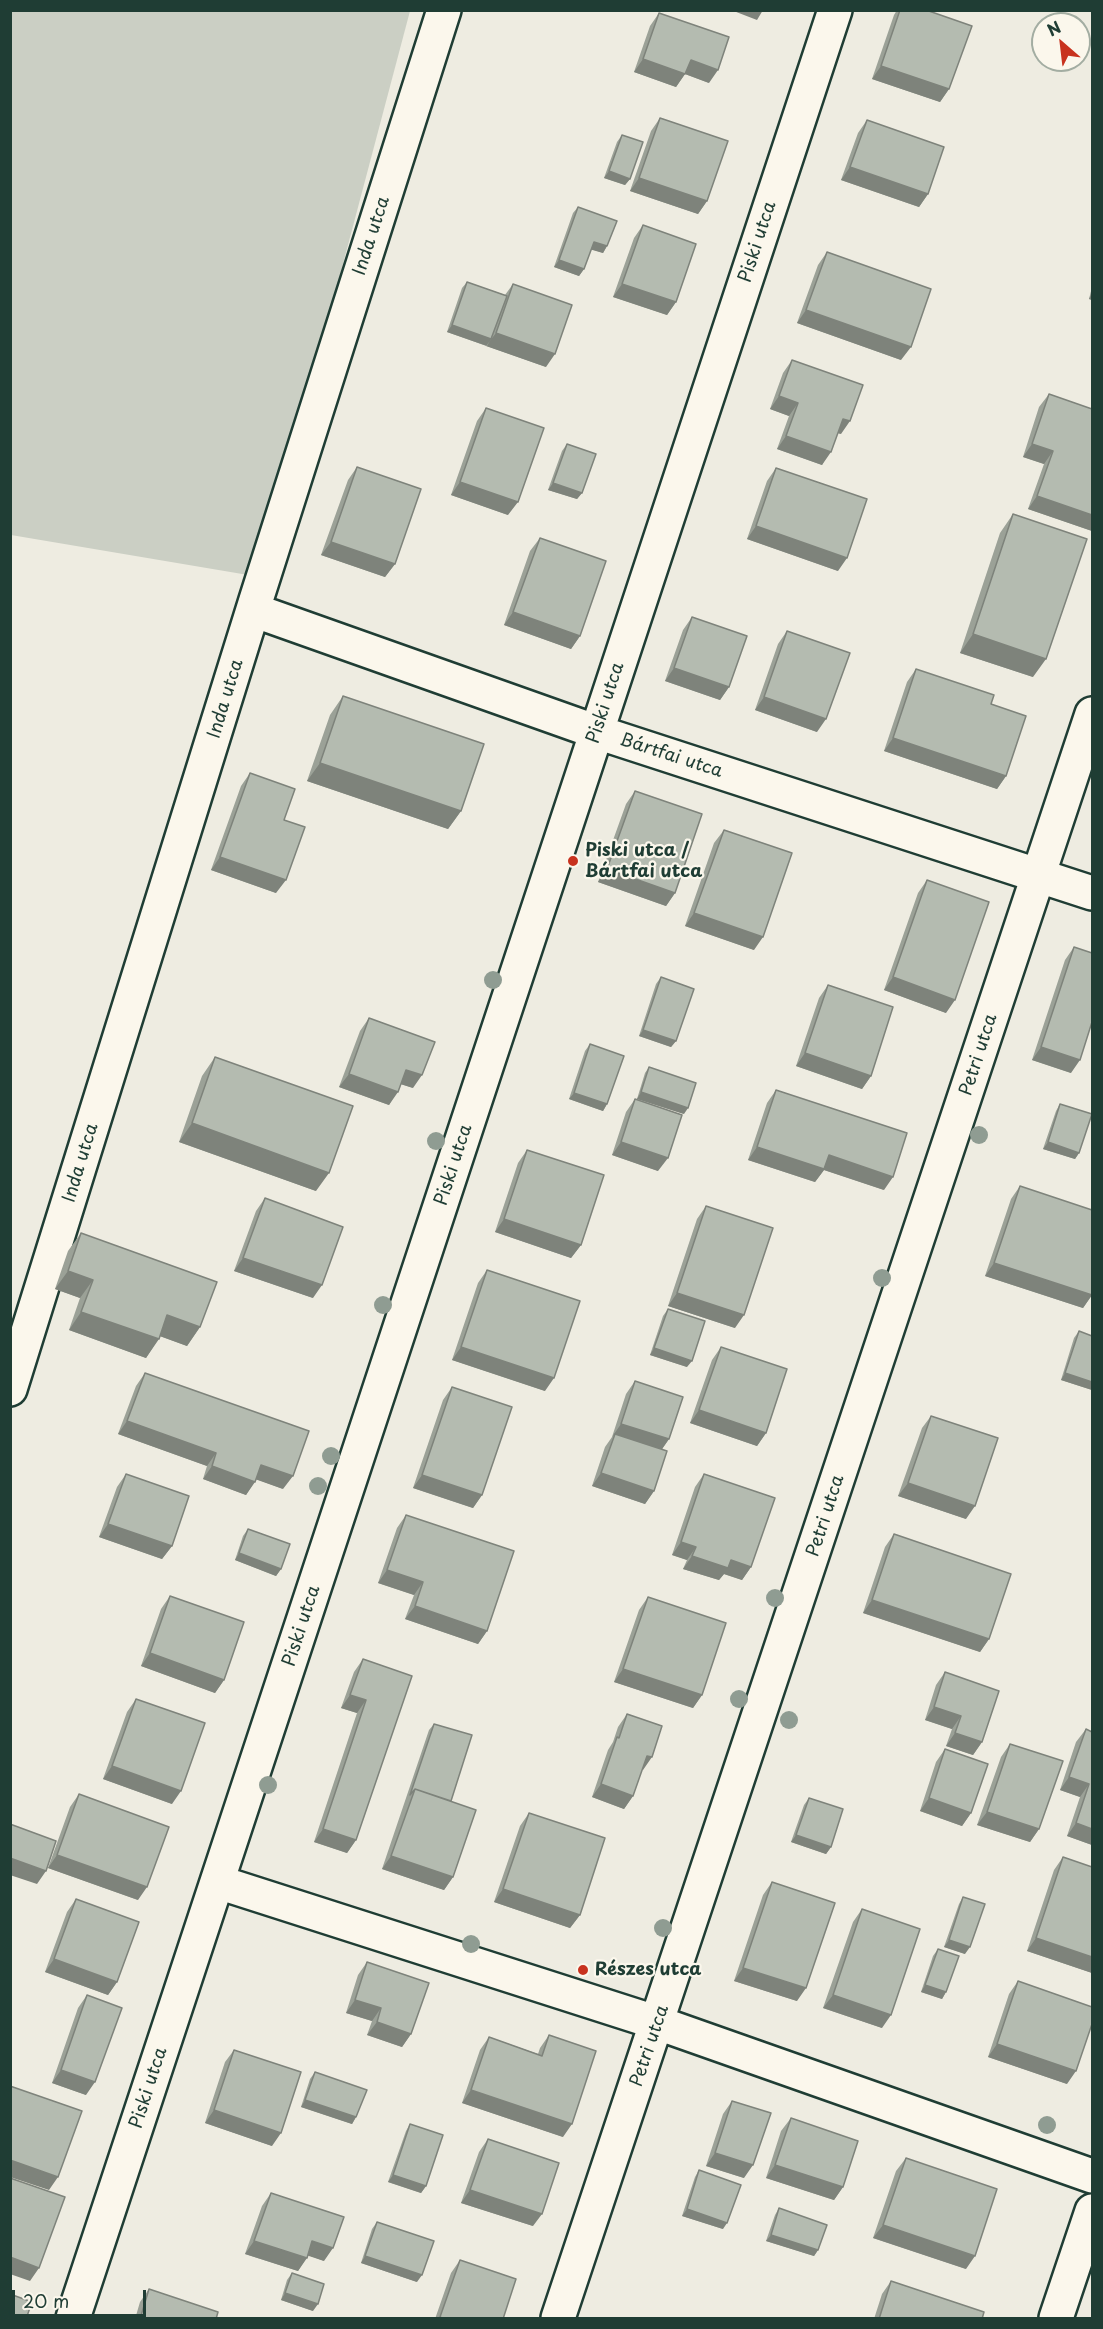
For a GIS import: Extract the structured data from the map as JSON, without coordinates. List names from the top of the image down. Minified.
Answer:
{"streets":{"street":["Inda utca","Piski utca","Bártfai utca","Petri utca"]},"crossings":[["Inda utca","Bártfai utca"],["Piski utca","Bártfai utca"],["Bártfai utca","Petri utca"]],"places":["Piski utca / Bártfai utca","Részes utca"],"scale_bar":"20 m","north":"top left"}
